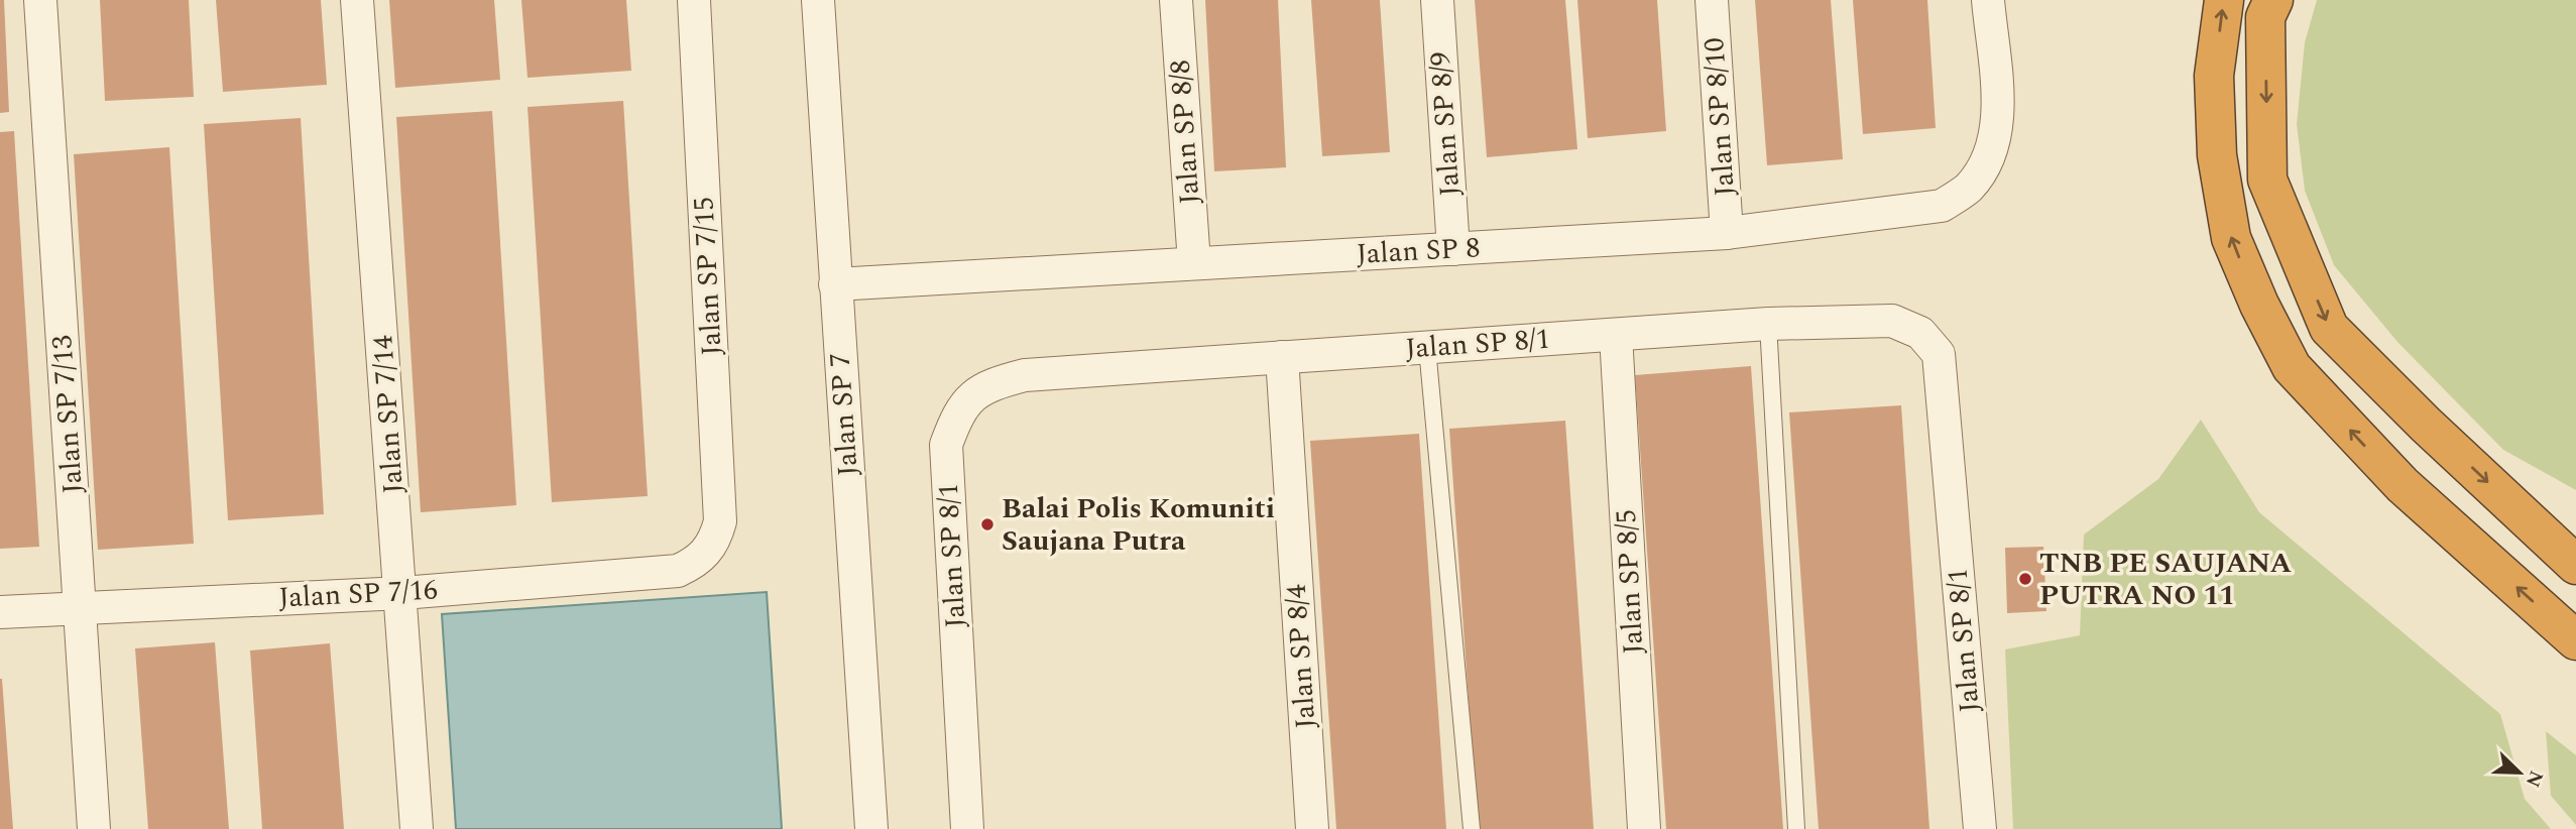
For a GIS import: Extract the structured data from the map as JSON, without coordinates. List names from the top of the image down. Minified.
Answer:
{"streets":{"street":["Jalan SP 8/10","Jalan SP 8/9","Jalan SP 8/8","Jalan SP 8","Jalan SP 7/15","Jalan SP 8/1","Jalan SP 7/13","Jalan SP 7/14","Jalan SP 7","Jalan SP 8/5","Jalan SP 7/16","Jalan SP 8/4"]},"crossings":[["Jalan SP 8/10","Jalan SP 8"],["Jalan SP 8/9","Jalan SP 8"],["Jalan SP 8/8","Jalan SP 8"],["Jalan SP 8","Jalan SP 7"],["Jalan SP 7/15","Jalan SP 7/16"],["Jalan SP 8/1","Jalan SP 8/5"],["Jalan SP 8/1","Jalan SP 8/4"],["Jalan SP 7/13","Jalan SP 7/16"],["Jalan SP 7/14","Jalan SP 7/16"]],"places":["Balai Polis Komuniti Saujana Putra","TNB PE SAUJANA PUTRA NO 11"],"north":"bottom right"}
